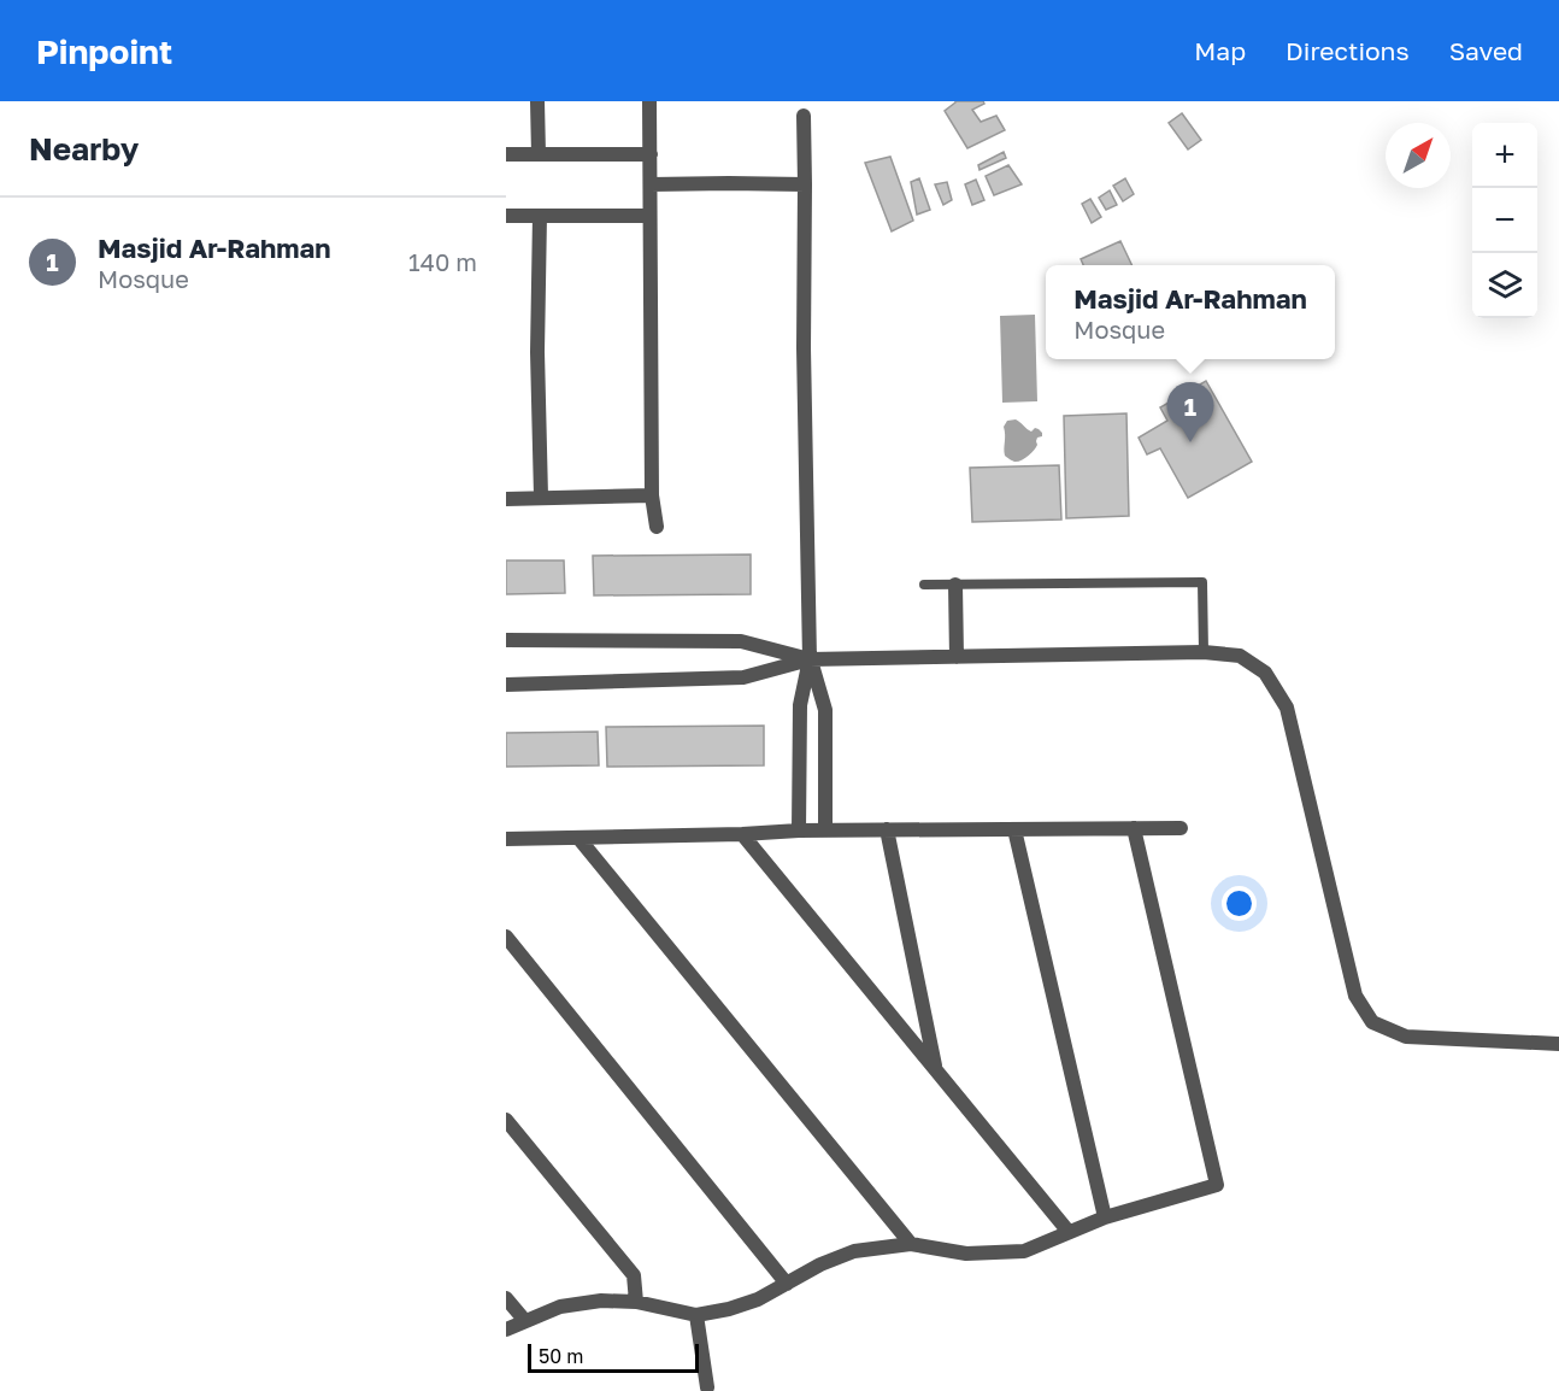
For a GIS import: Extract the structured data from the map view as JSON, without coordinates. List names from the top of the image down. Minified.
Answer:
{"scale_bar":"50 m","north":"top right","page":{"header":"Pinpoint","nav":["Map","Directions","Saved"],"heading":"Nearby","map_buttons":["+","−"],"list":[{"mark":"1","name":"Masjid Ar-Rahman","note":"Mosque","value":"140 m"}],"popup":["Masjid Ar-Rahman","Mosque"],"pins":"1","scale":"50 m"}}
